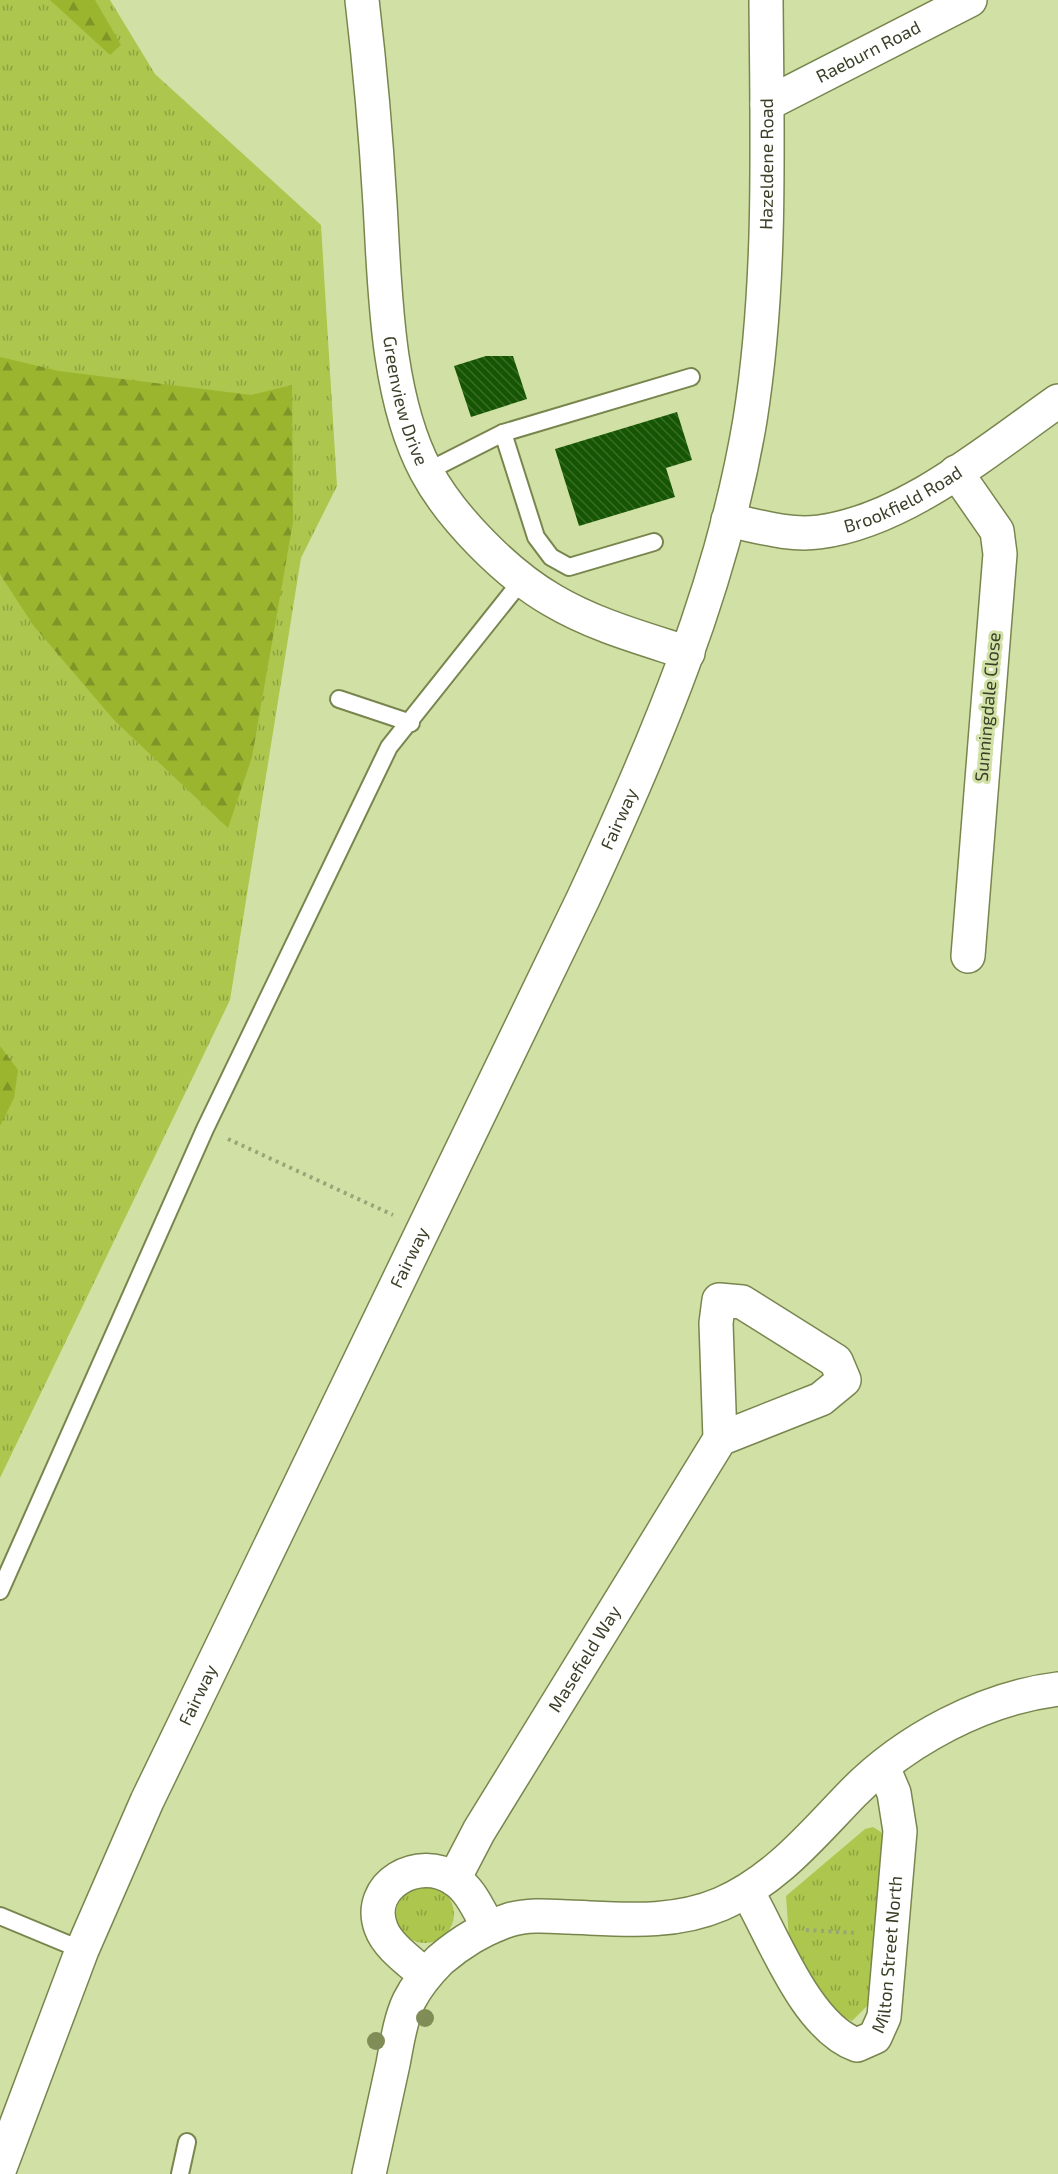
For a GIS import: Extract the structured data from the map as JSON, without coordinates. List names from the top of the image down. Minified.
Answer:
{"streets":{"street":["Raeburn Road","Hazeldene Road","Greenview Drive","Brookfield Road","Sunningdale Close","Fairway","Masefield Way","Milton Street North"]},"crossings":[["Raeburn Road","Hazeldene Road"],["Hazeldene Road","Fairway"],["Greenview Drive","Fairway"],["Brookfield Road","Sunningdale Close"],["Brookfield Road","Fairway"]]}
